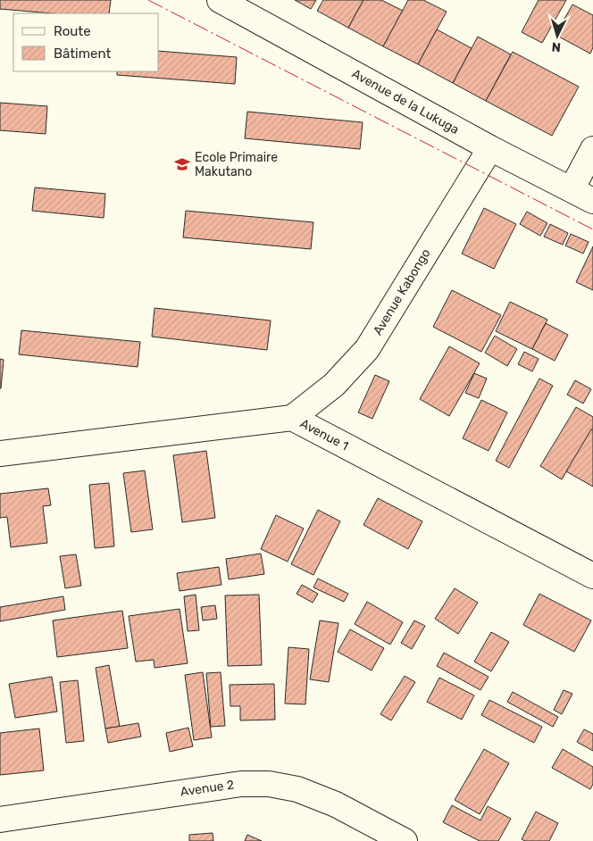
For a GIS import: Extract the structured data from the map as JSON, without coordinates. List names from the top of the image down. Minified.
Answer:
{"streets":{"street":["Avenue de la Lukuga","Avenue Kabongo","Avenue 1","Avenue 2"]},"crossings":[["Avenue de la Lukuga","Avenue Kabongo"],["Avenue Kabongo","Avenue 1"]],"places":{"school or university":["Ecole Primaire Makutano"]},"legend":["Route","Bâtiment"],"north":"bottom"}
